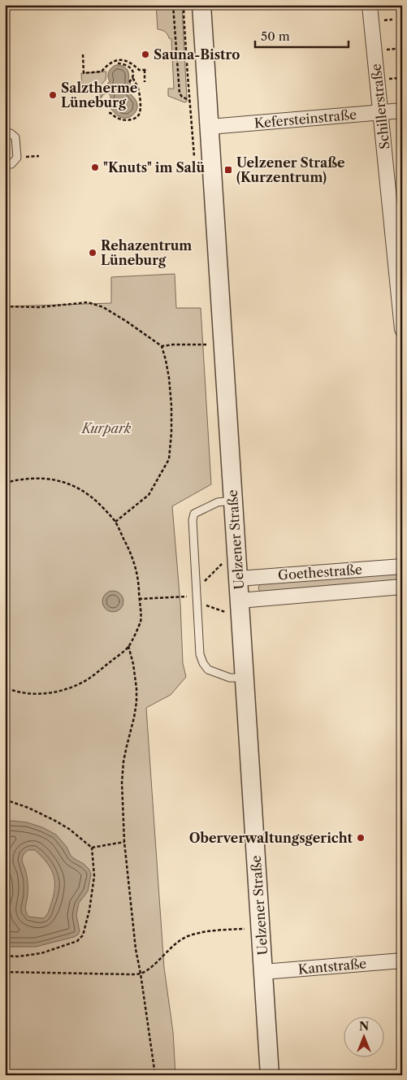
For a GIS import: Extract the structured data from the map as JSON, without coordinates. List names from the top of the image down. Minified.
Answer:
{"streets":{"street":["Schillerstraße","Kefersteinstraße","Uelzener Straße","Goethestraße","Kantstraße"]},"crossings":[["Schillerstraße","Kefersteinstraße"],["Kefersteinstraße","Uelzener Straße"],["Uelzener Straße","Goethestraße"],["Uelzener Straße","Kantstraße"]],"parks":["Kurpark"],"places":{"other":["Sauna-Bistro","Salztherme Lüneburg","\"Knuts\" im Salü","Rehazentrum Lüneburg","Oberverwaltungsgericht"],"transit":["Uelzener Straße (Kurzentrum)"]},"scale_bar":"50 m","north":"top"}
